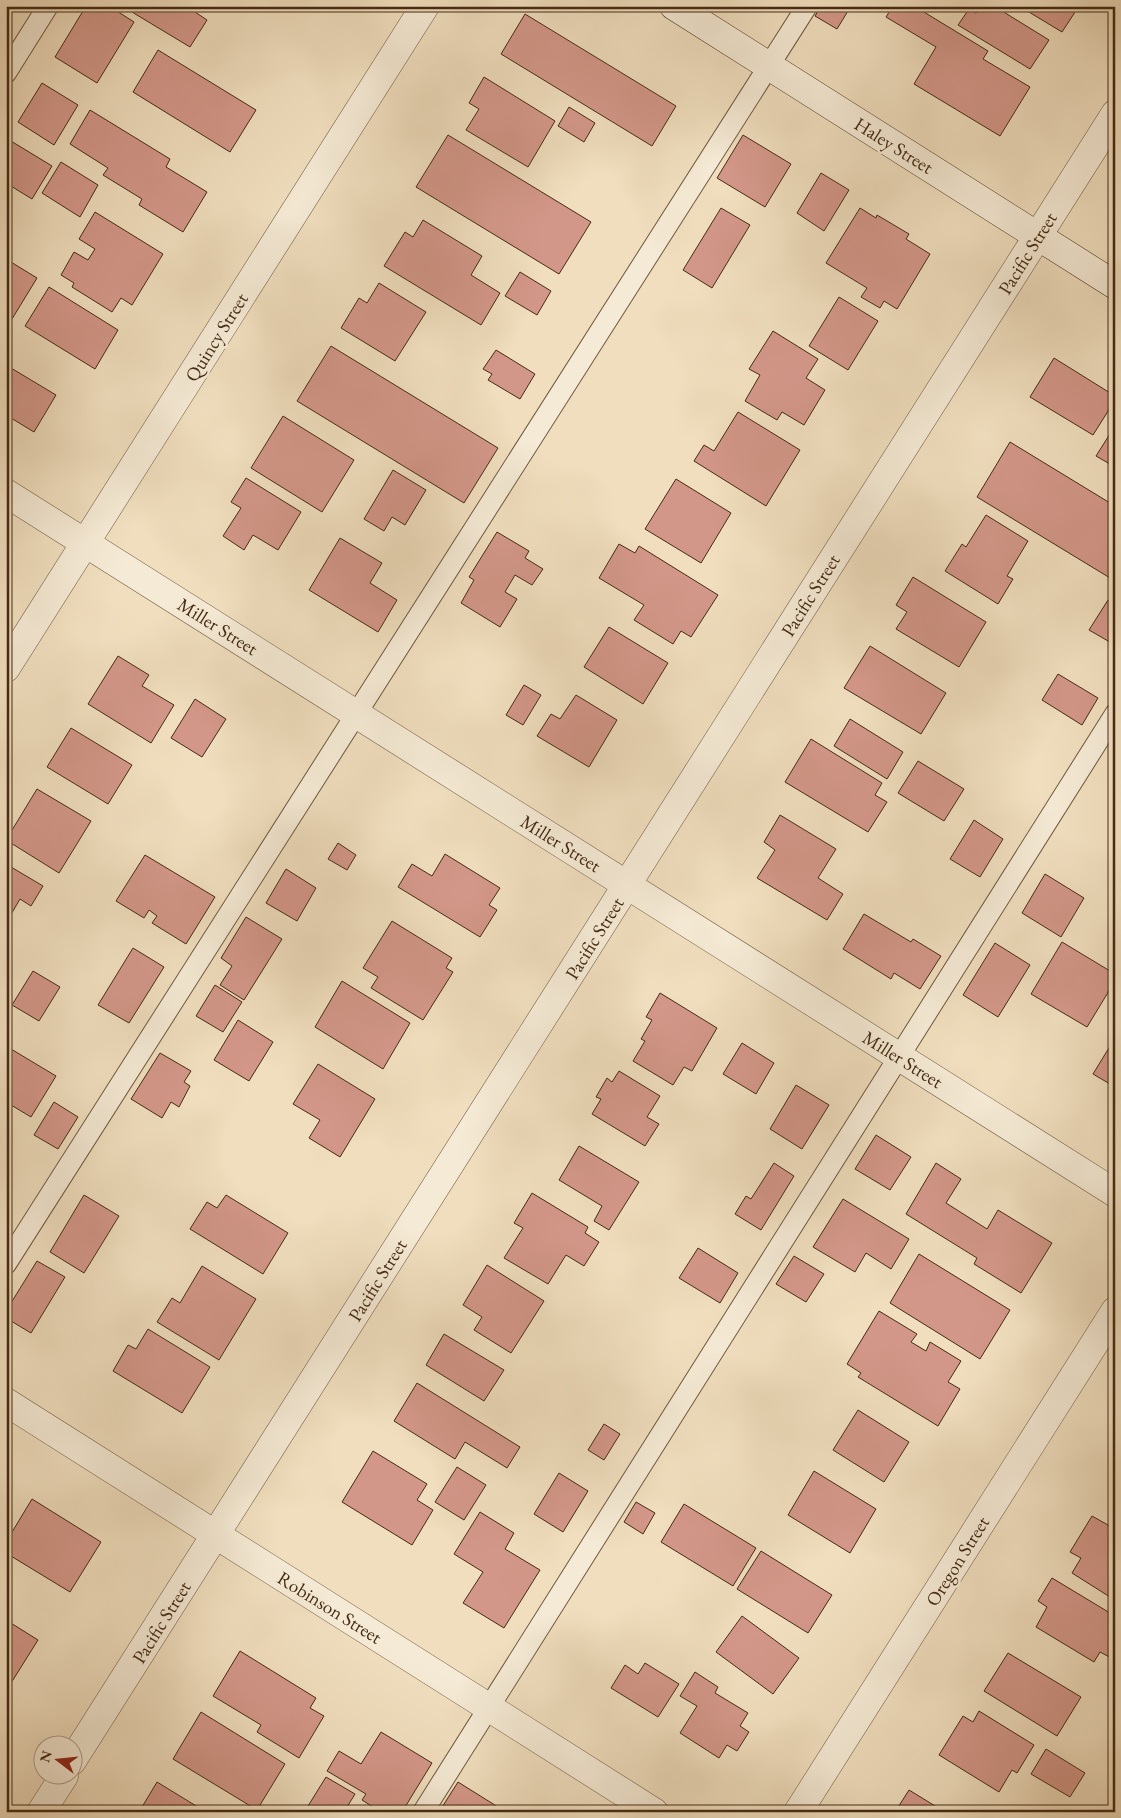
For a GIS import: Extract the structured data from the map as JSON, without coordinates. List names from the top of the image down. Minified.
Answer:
{"streets":{"street":["Haley Street","Pacific Street","Quincy Street","Miller Street","Oregon Street","Robinson Street"]},"crossings":[["Haley Street","Pacific Street"],["Pacific Street","Miller Street"],["Pacific Street","Robinson Street"],["Quincy Street","Miller Street"]],"north":"left"}
